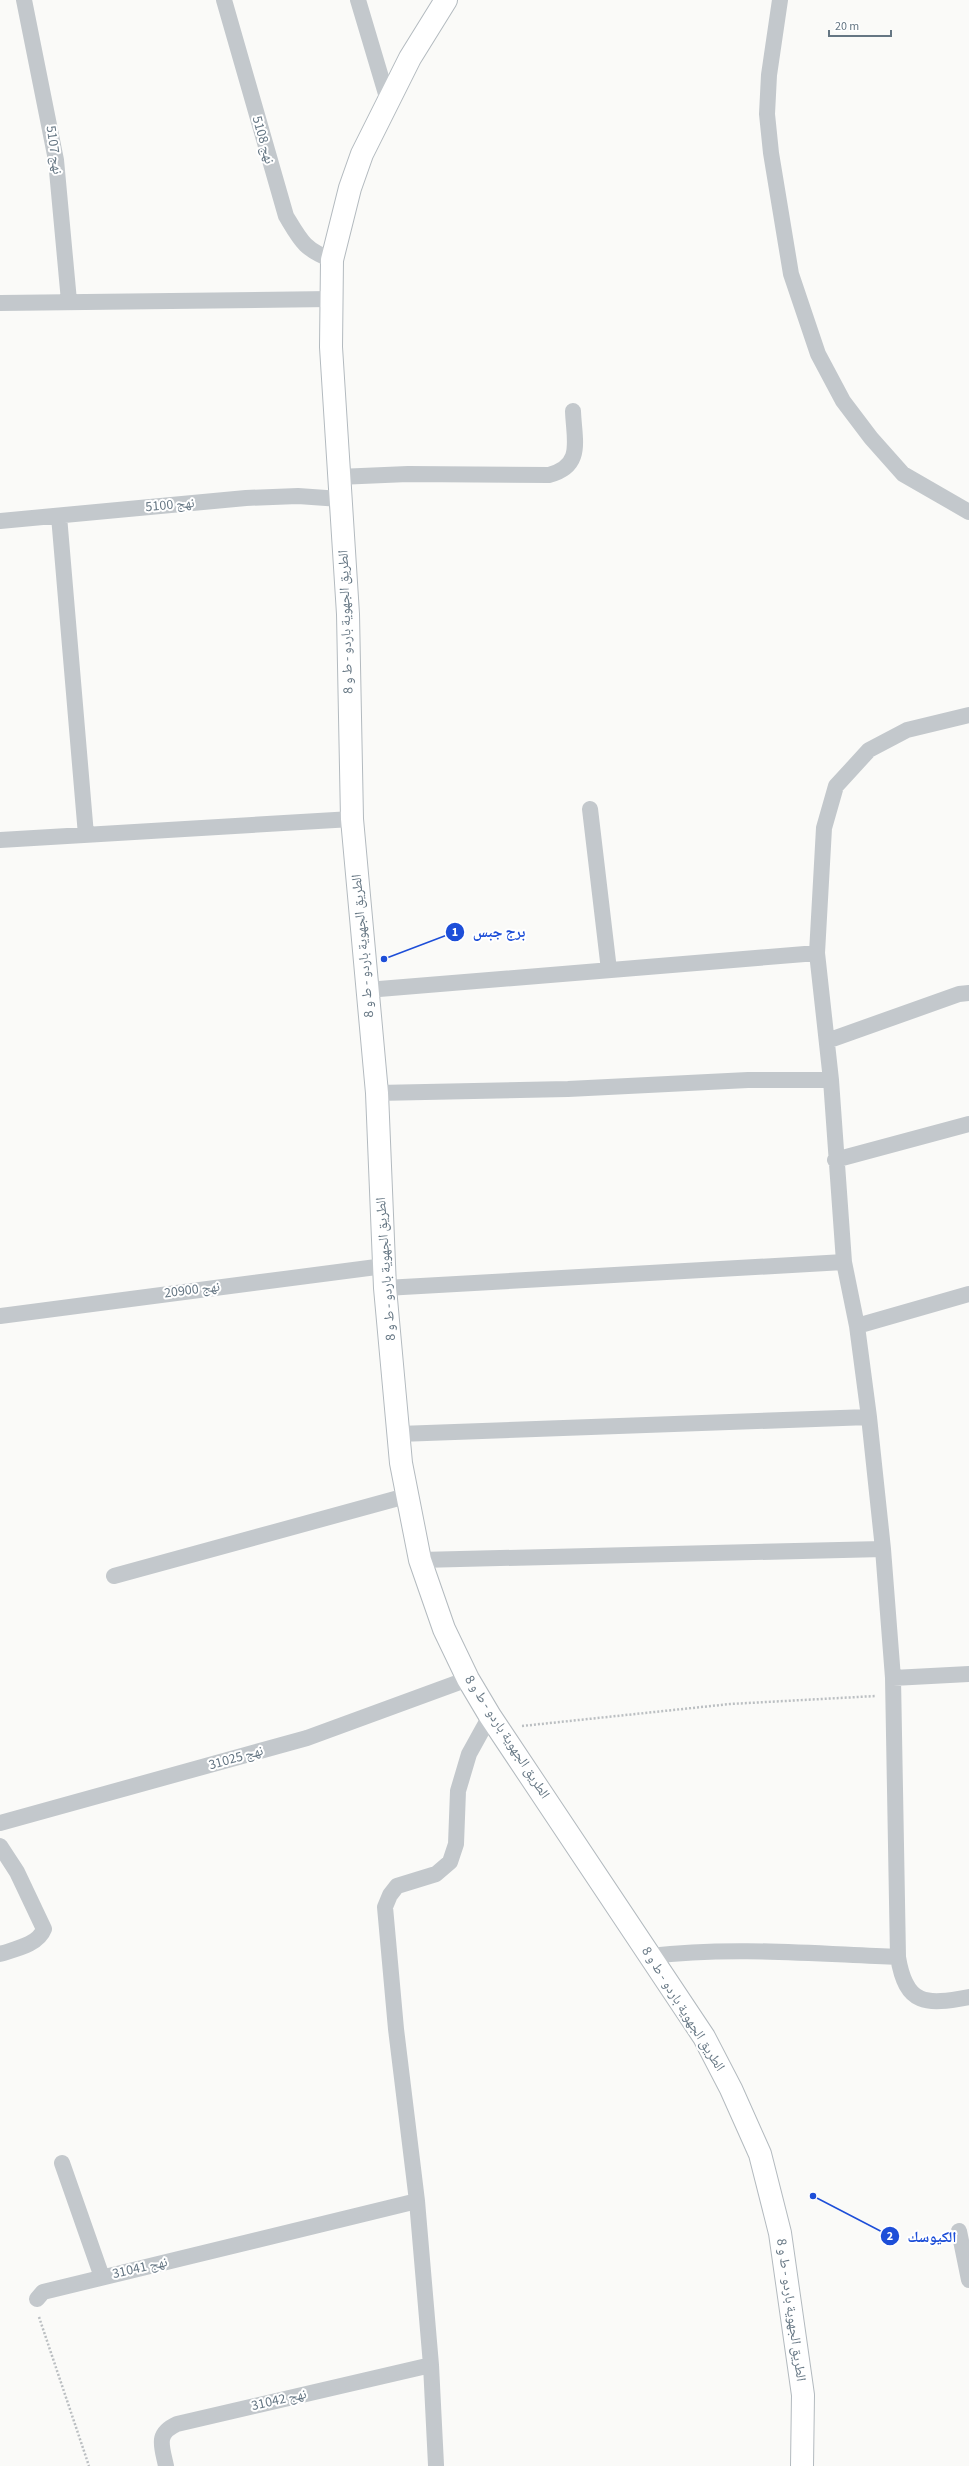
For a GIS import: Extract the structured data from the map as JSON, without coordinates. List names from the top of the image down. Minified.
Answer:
{"streets":{"main road":["الطريق الجهوية باردو - ط و 8"],"street":["نهج 5108","نهج 5107","نهج 5100","نهج 20900","نهج 31025","نهج 31041","نهج 31042"]},"crossings":[["نهج 5108","الطريق الجهوية باردو - ط و 8"],["نهج 5100","الطريق الجهوية باردو - ط و 8"],["الطريق الجهوية باردو - ط و 8","نهج 20900"],["الطريق الجهوية باردو - ط و 8","نهج 31025"]],"places":["برج جبس","الكيوسك"],"scale_bar":"20 m"}
